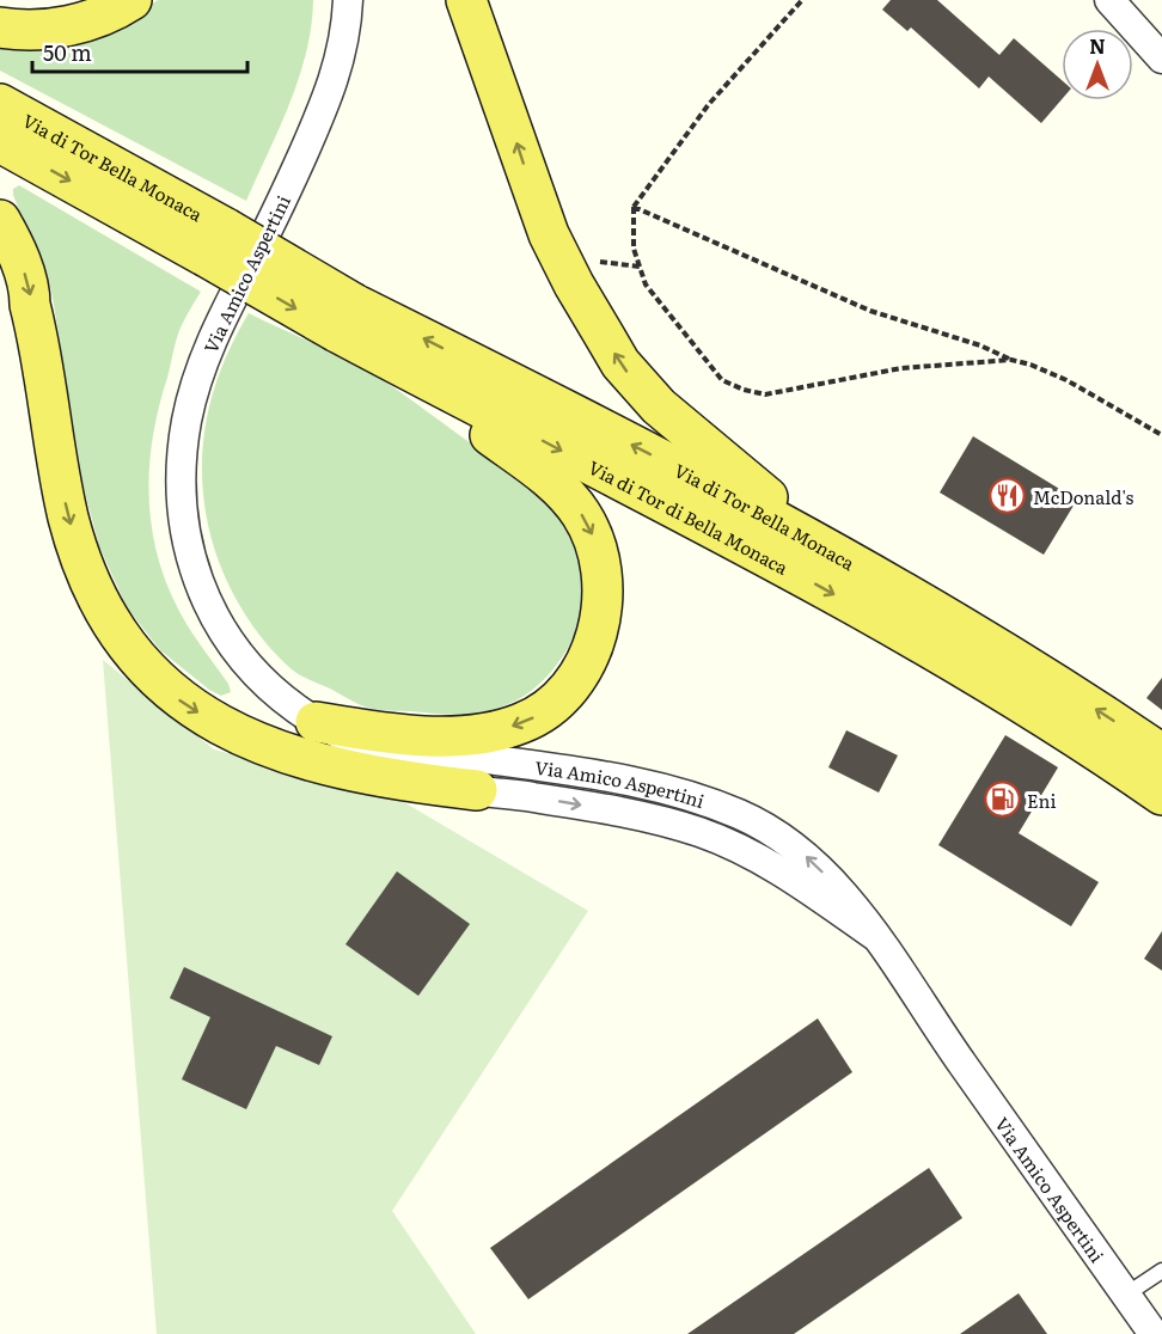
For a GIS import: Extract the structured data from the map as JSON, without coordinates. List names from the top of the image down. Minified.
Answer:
{"streets":{"main road":["Via di Tor Bella Monaca","Via di Tor di Bella Monaca"],"street":["Via Amico Aspertini"]},"crossings":[["Via di Tor Bella Monaca","Via di Tor di Bella Monaca"]],"one_way":["Via di Tor di Bella Monaca"],"places":{"restaurant":["McDonald's"],"fuel station":["Eni"]},"scale_bar":"50 m","north":"top"}
